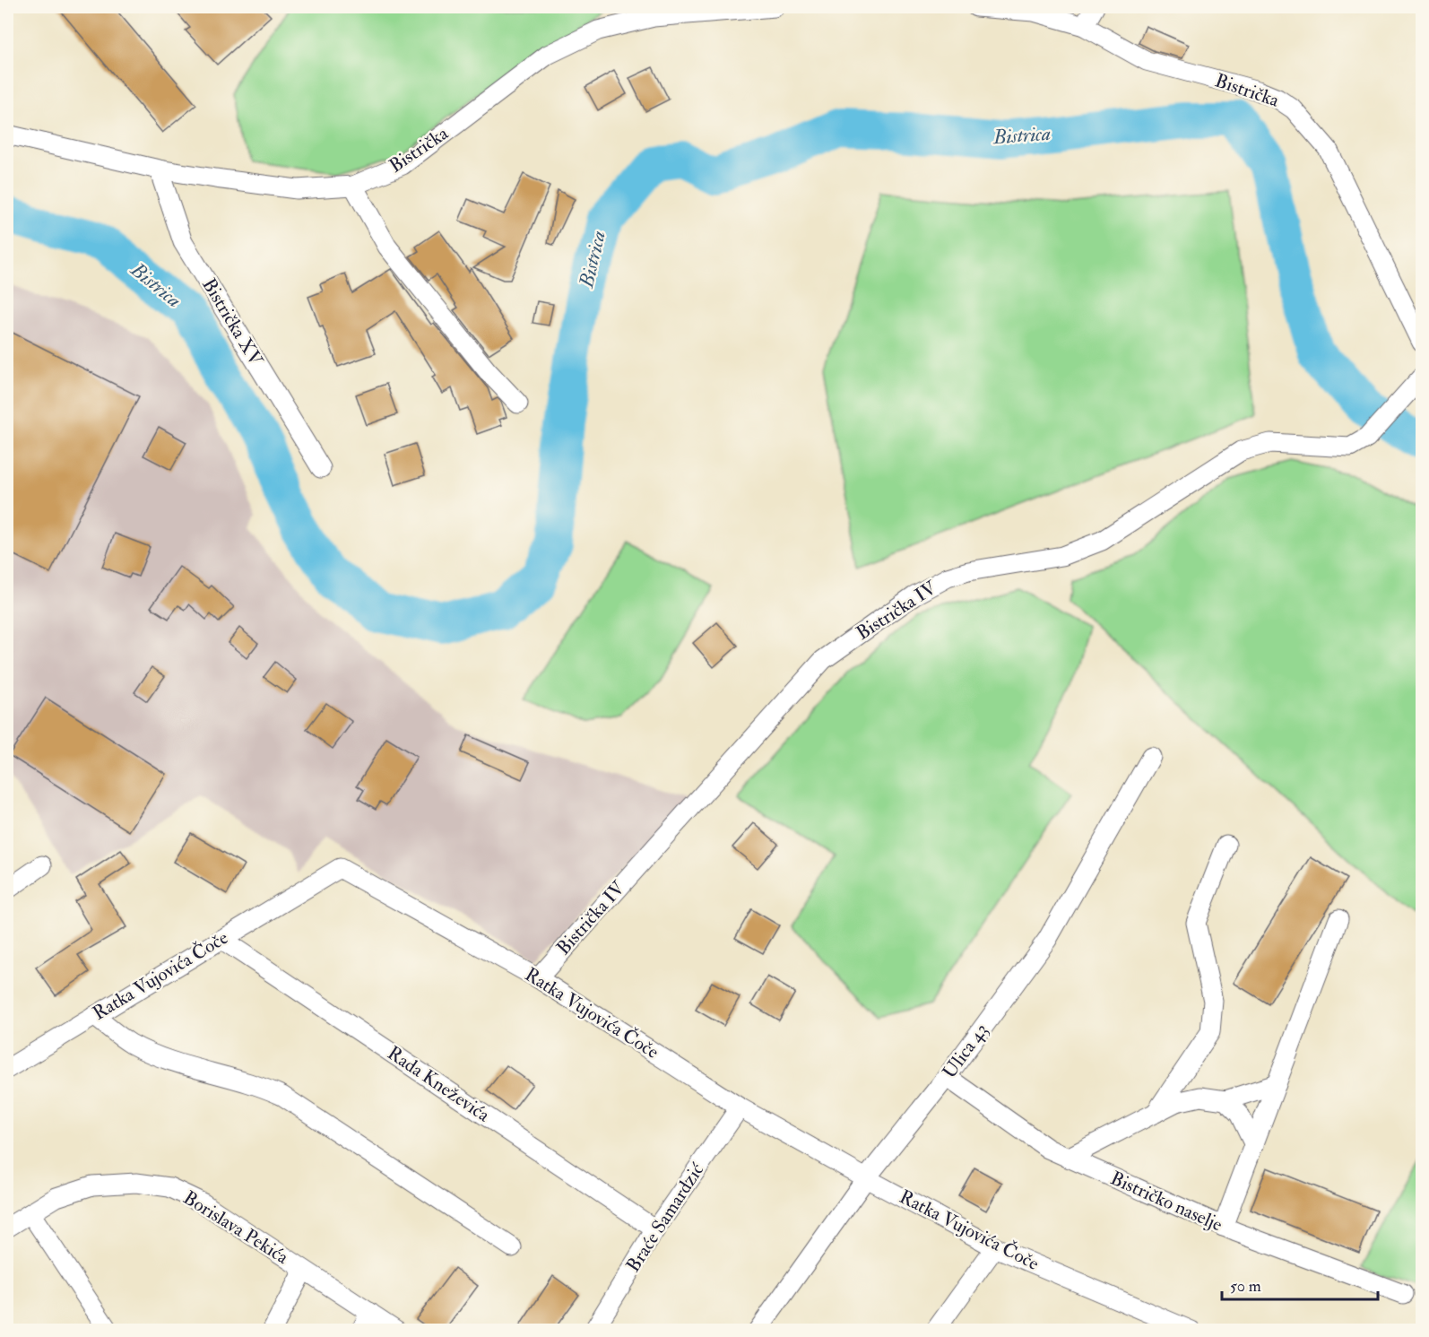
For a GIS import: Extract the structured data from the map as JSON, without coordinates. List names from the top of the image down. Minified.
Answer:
{"streets":{"street":["Bistrička","Bistrička XV","Bistrička IV","Ratka Vujovića Čoče","Ulica 43","Rada Kneževića","Bistričko naselje","Braće Samardzić","Borislava Pekića"]},"crossings":[["Bistrička","Bistrička XV"],["Bistrička IV","Ratka Vujovića Čoče"],["Ratka Vujovića Čoče","Ulica 43"],["Ratka Vujovića Čoče","Rada Kneževića"],["Ratka Vujovića Čoče","Braće Samardzić"],["Ulica 43","Bistričko naselje"],["Rada Kneževića","Braće Samardzić"]],"water":["Bistrica"],"scale_bar":"50 m"}
